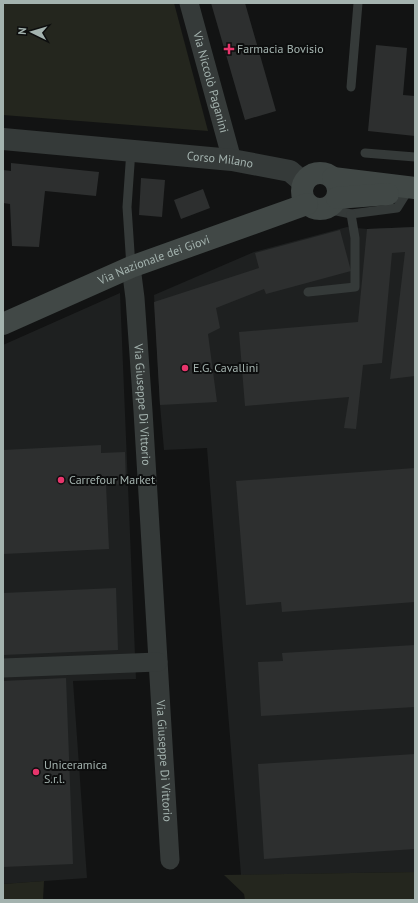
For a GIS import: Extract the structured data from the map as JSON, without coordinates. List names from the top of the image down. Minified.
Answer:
{"streets":{"main road":["Via Nazionale dei Giovi"],"street":["Via Niccolò Paganini","Corso Milano","Via Giuseppe Di Vittorio"]},"crossings":[["Via Niccolò Paganini","Corso Milano"],["Corso Milano","Via Nazionale dei Giovi"],["Via Nazionale dei Giovi","Via Giuseppe Di Vittorio"]],"places":{"health":["Farmacia Bovisio"],"other":["E.G. Cavallini","Carrefour Market","Uniceramica S.r.l."]},"north":"left"}
